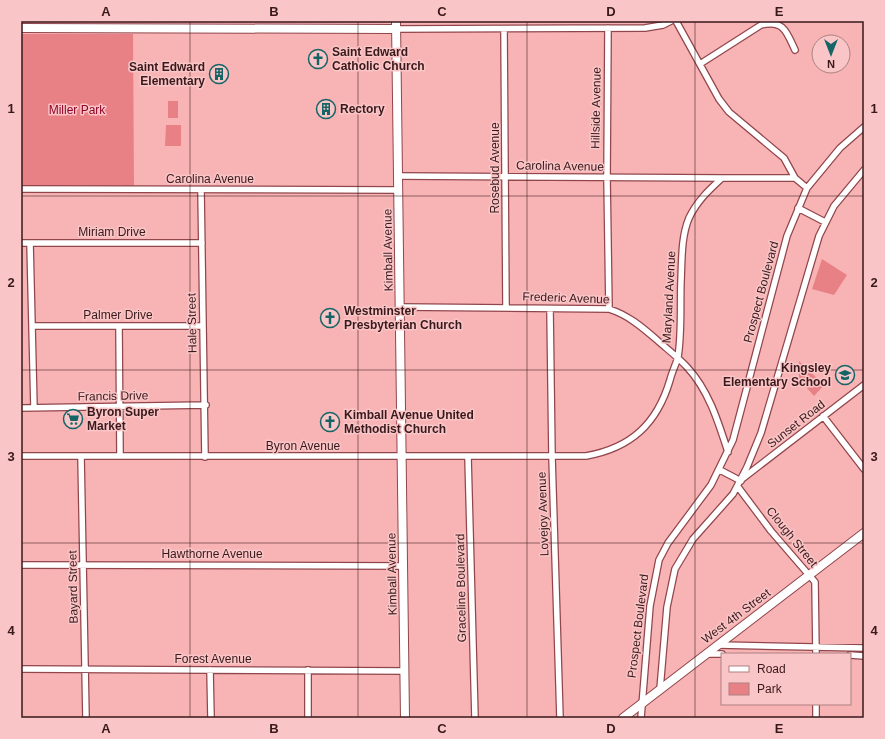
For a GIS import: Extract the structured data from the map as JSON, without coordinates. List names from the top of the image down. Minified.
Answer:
{"streets":{"main road":["Kimball Avenue","West 4th Street"],"street":["Hillside Avenue","Carolina Avenue","Rosebud Avenue","Miriam Drive","Prospect Boulevard","Maryland Avenue","Frederic Avenue","Palmer Drive","Hale Street","Francis Drive","Sunset Road","Byron Avenue","Lovejoy Avenue","Clough Street","Hawthorne Avenue","Bayard Street","Graceline Boulevard","Forest Avenue"]},"crossings":[["Hillside Avenue","Carolina Avenue"],["Hillside Avenue","Frederic Avenue"],["Carolina Avenue","Rosebud Avenue"],["Carolina Avenue","Kimball Avenue"],["Carolina Avenue","Maryland Avenue"],["Carolina Avenue","Hale Street"],["Rosebud Avenue","Frederic Avenue"],["Miriam Drive","Hale Street"],["Kimball Avenue","Frederic Avenue"],["Kimball Avenue","Byron Avenue"],["Kimball Avenue","Hawthorne Avenue"],["Kimball Avenue","Forest Avenue"],["Prospect Boulevard","Frederic Avenue"],["Prospect Boulevard","West 4th Street"],["Maryland Avenue","Frederic Avenue"],["Maryland Avenue","Byron Avenue"],["Frederic Avenue","Lovejoy Avenue"],["Palmer Drive","Hale Street"],["Hale Street","Francis Drive"],["Hale Street","Byron Avenue"],["Byron Avenue","Lovejoy Avenue"],["Byron Avenue","Bayard Street"],["Byron Avenue","Graceline Boulevard"],["Clough Street","West 4th Street"],["Hawthorne Avenue","Bayard Street"],["Bayard Street","Forest Avenue"]],"parks":["Miller Park"],"places":{"church":["Saint Edward Catholic Church","Westminster Presbyterian Church","Kimball Avenue United Methodist Church"],"building":["Saint Edward Elementary","Rectory"],"school or university":["Kingsley Elementary School"],"supermarket":["Byron Super Market"]},"legend":["Road","Park"],"north":"bottom","grid":{"columns":["A","B","C","D","E"],"rows":["1","2","3","4"]}}
